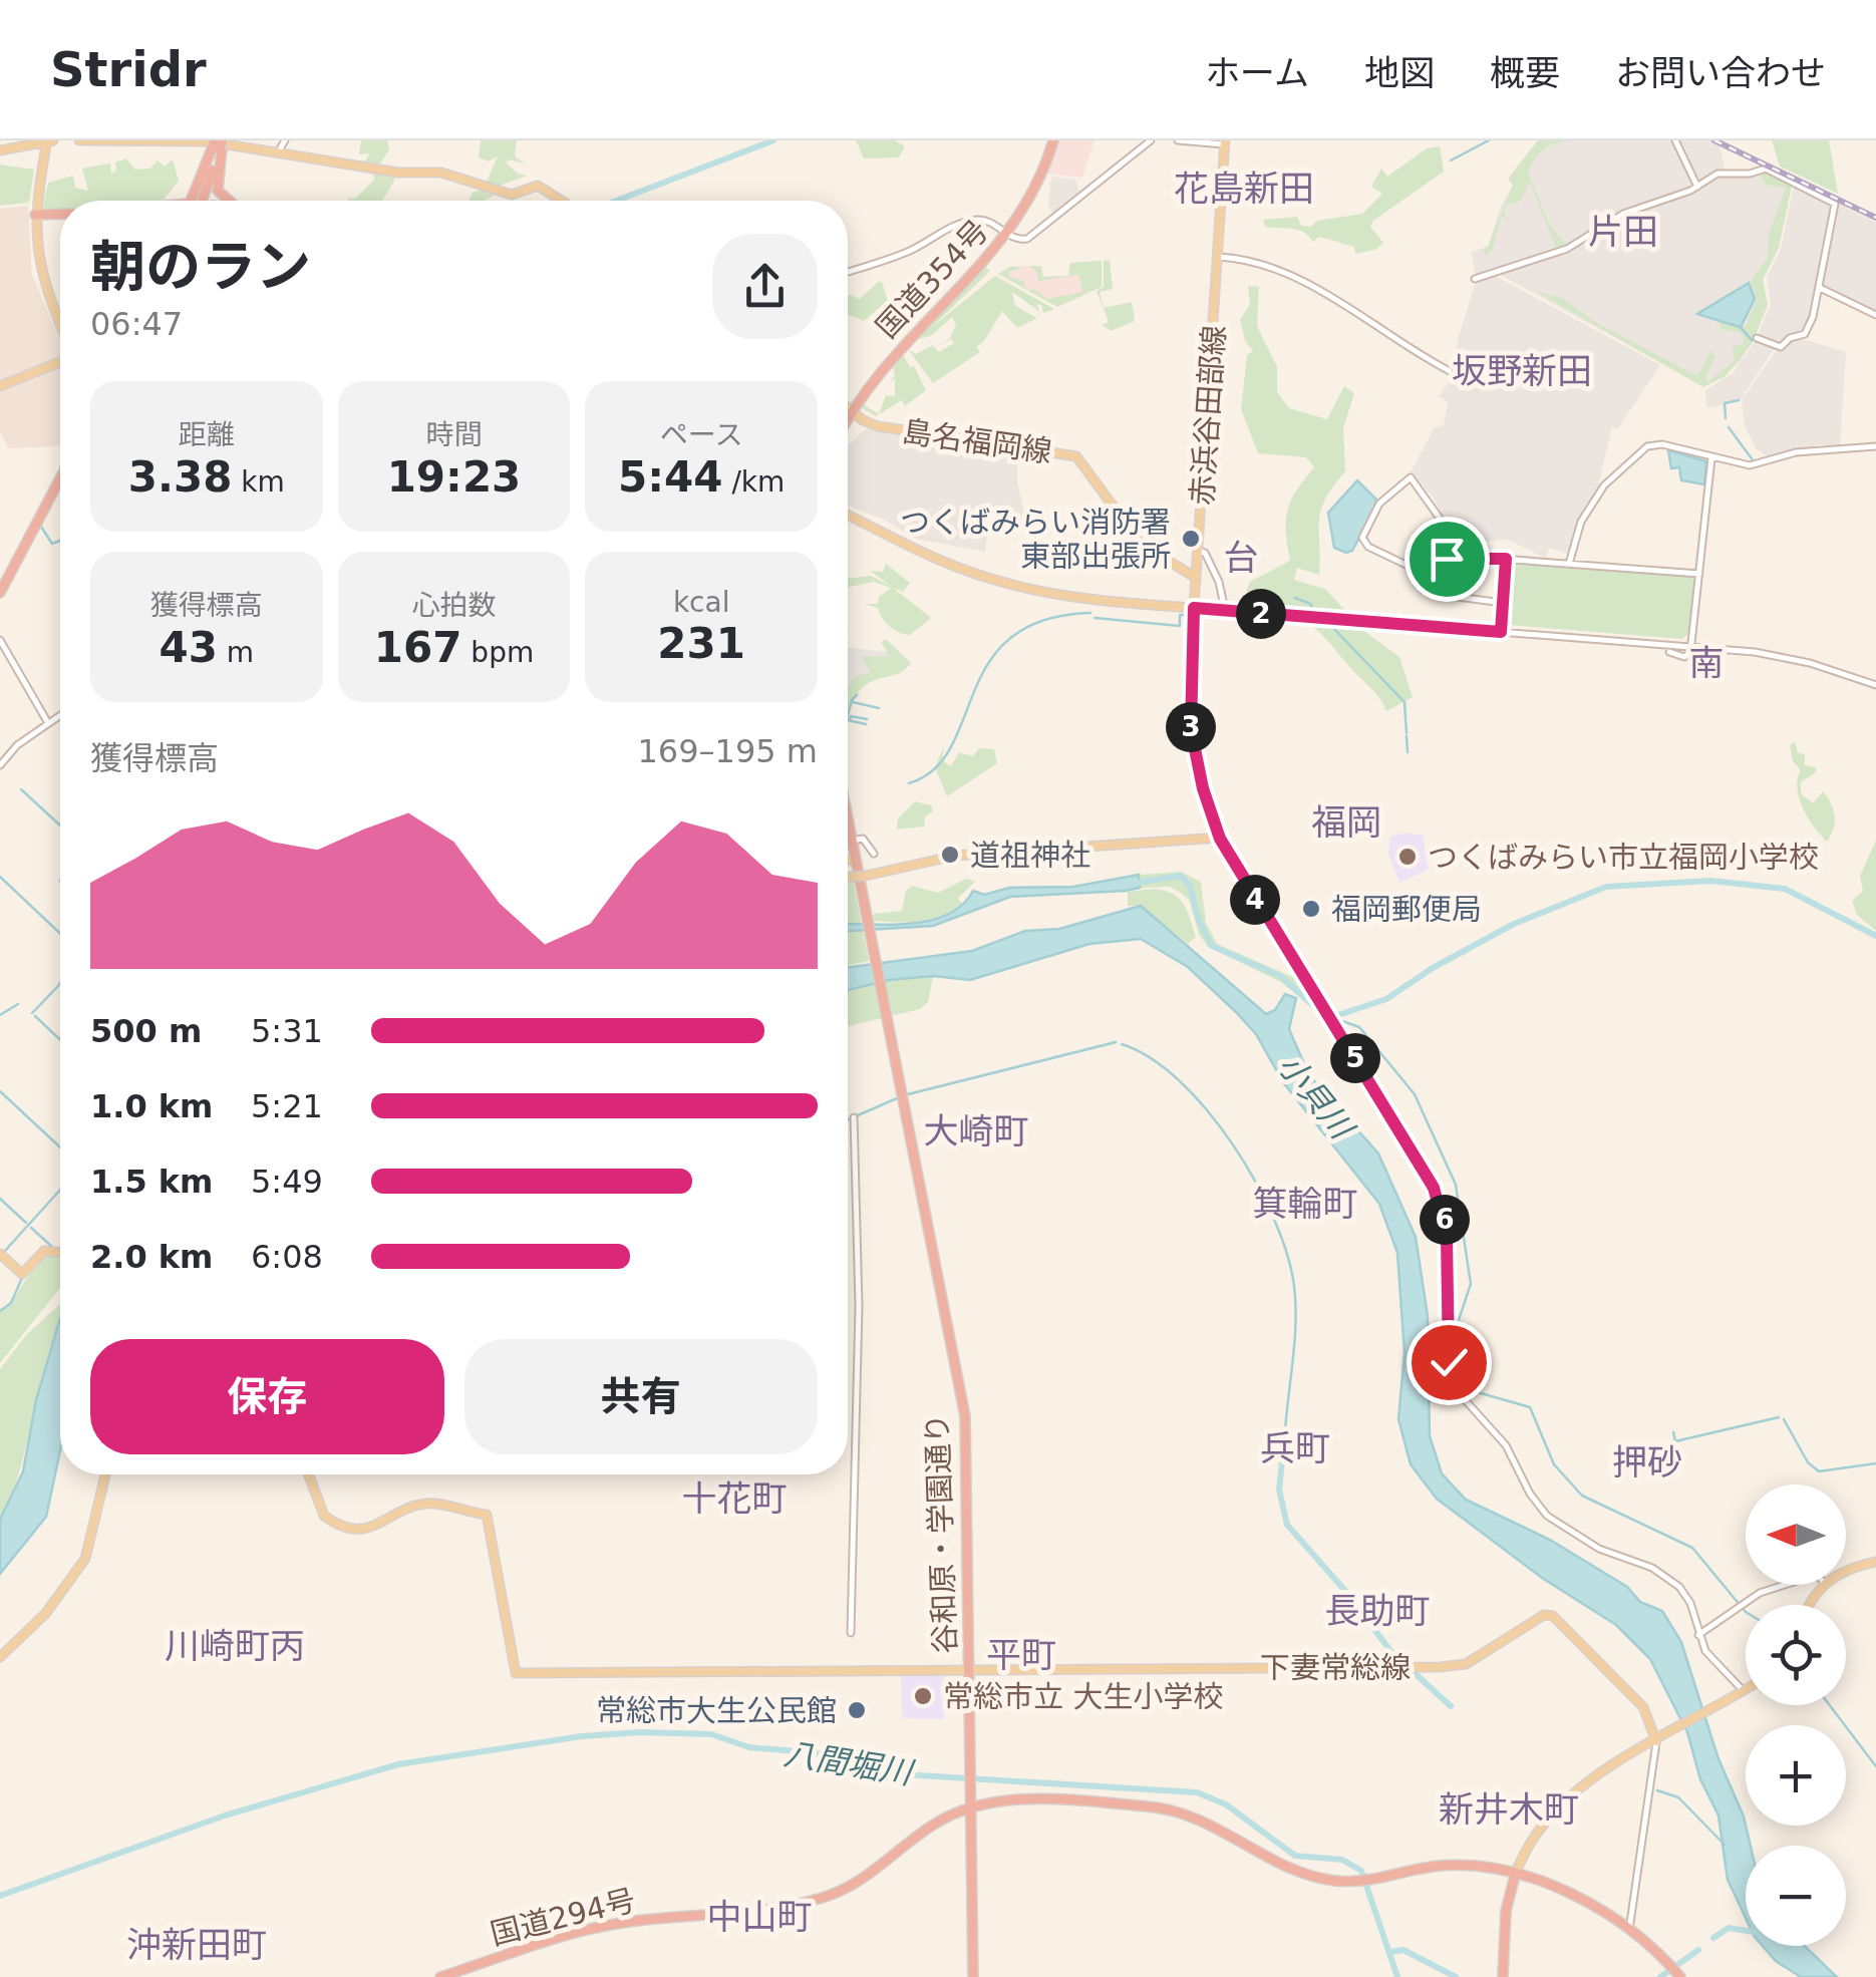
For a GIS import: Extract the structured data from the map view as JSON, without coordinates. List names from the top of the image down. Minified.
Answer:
{"streets":{"highway":["国道354号","谷和原・学園通り","国道294号"],"main road":["赤浜谷田部線","島名福岡線","下妻常総線"]},"crossings":[["国道354号","島名福岡線"],["赤浜谷田部線","島名福岡線"],["谷和原・学園通り","下妻常総線"],["谷和原・学園通り","国道294号"]],"districts":["花島新田","片田","坂野新田","台","南","福岡","大崎町","箕輪町","兵町","押砂","十花町","長助町","川崎町丙","平町","新井木町","中山町","沖新田町"],"water":["小貝川","八間堀川"],"places":["つくばみらい消防署 東部出張所","道祖神社","つくばみらい市立福岡小学校","福岡郵便局","常総市立 大生小学校","常総市大生公民館"],"north":"left","page":{"header":"Stridr","nav":["ホーム","地図","概要","お問い合わせ"],"heading":["朝のラン","06:47"],"stats":[["距離","3.38 km"],["時間","19:23"],["ペース","5:44 /km"],["獲得標高","43 m"],["心拍数","167 bpm"],["kcal","231"]],"pins":["2","3","4","5","6"],"chart":["獲得標高","169–195 m"],"list":[{"name":"500 m","note":"5:31"},{"name":"1.0 km","note":"5:21"},{"name":"1.5 km","note":"5:49"},{"name":"2.0 km","note":"6:08"}],"buttons":["保存","共有"],"map_buttons":["+","−"]}}
